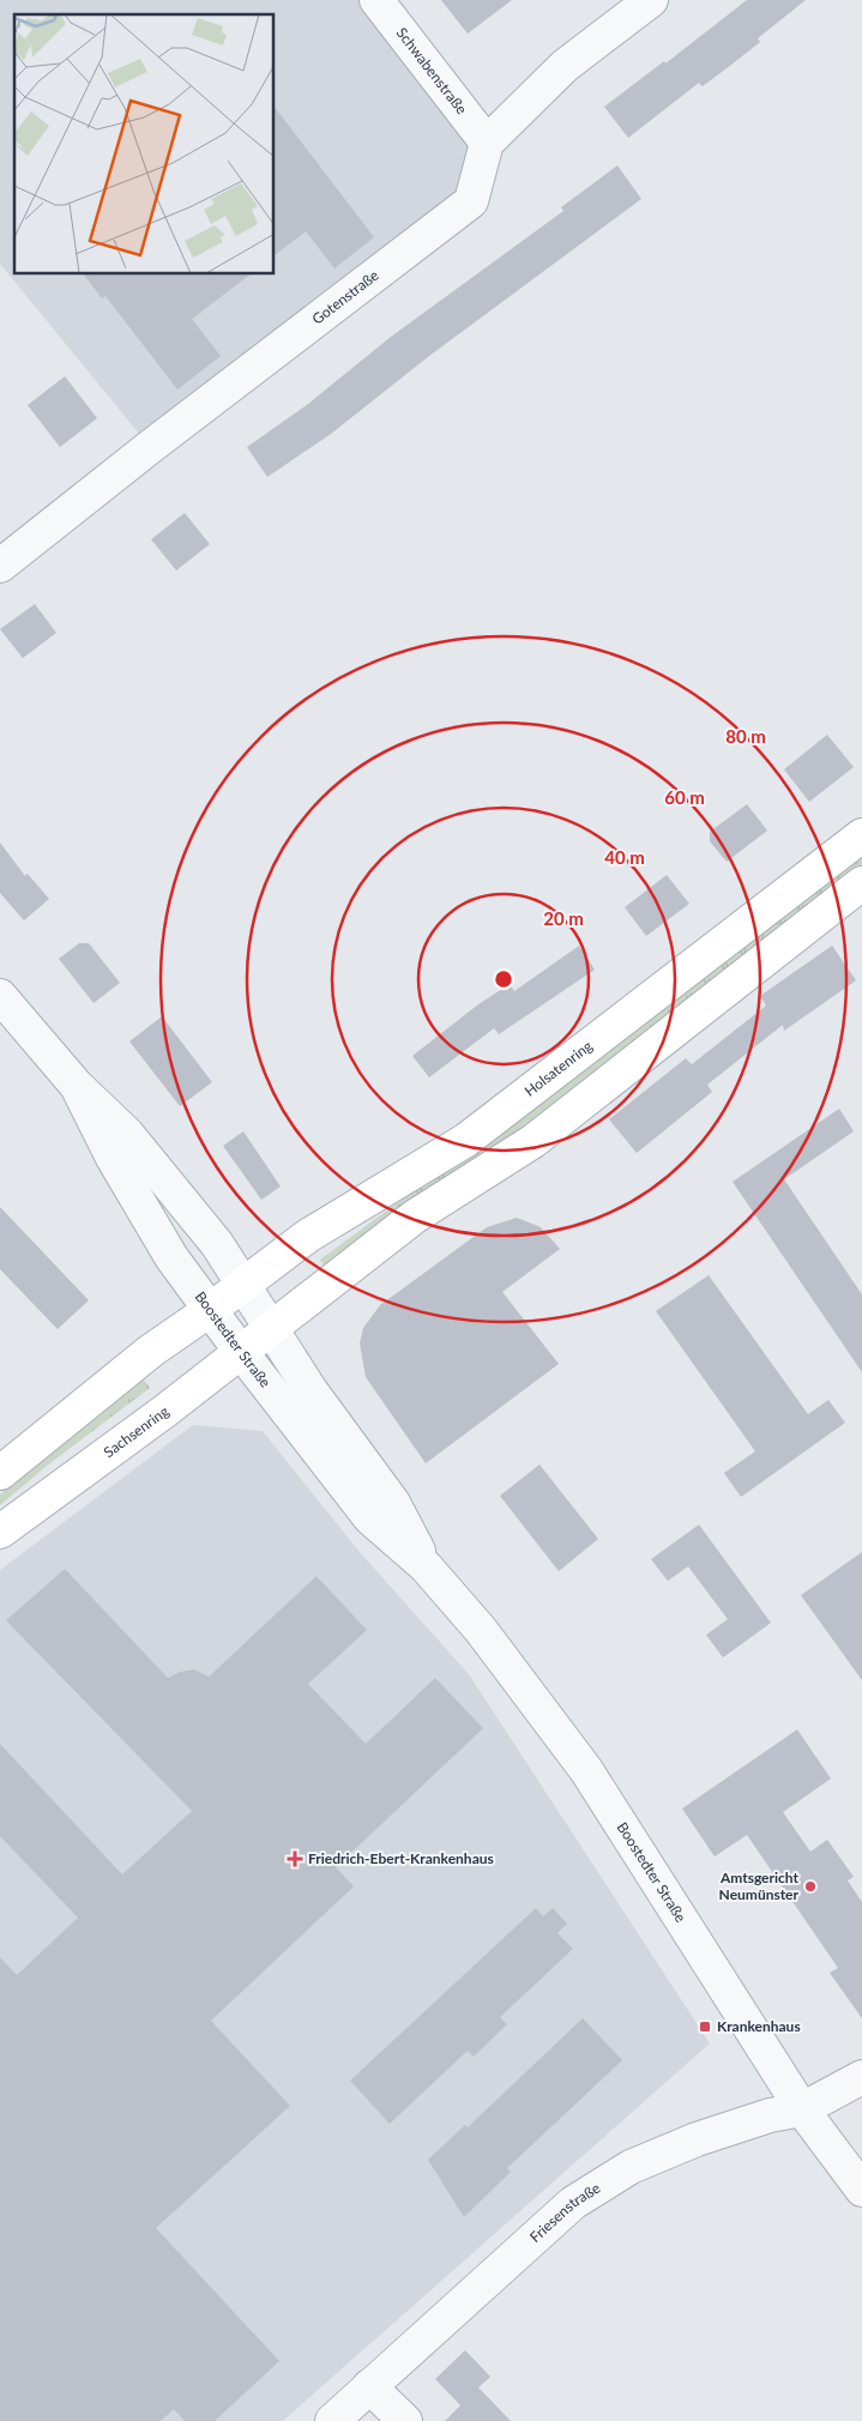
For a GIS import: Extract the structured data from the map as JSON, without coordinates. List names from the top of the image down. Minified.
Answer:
{"streets":{"main road":["Holsatenring","Sachsenring"],"street":["Schwabenstraße","Gotenstraße","Boostedter Straße","Friesenstraße"]},"crossings":[["Schwabenstraße","Gotenstraße"],["Holsatenring","Boostedter Straße"],["Boostedter Straße","Sachsenring"],["Boostedter Straße","Friesenstraße"]],"places":{"health":["Friedrich-Ebert-Krankenhaus"],"other":["Amtsgericht Neumünster"],"transit":["Krankenhaus"]},"rings":["80 m","60 m","40 m","20 m"]}
